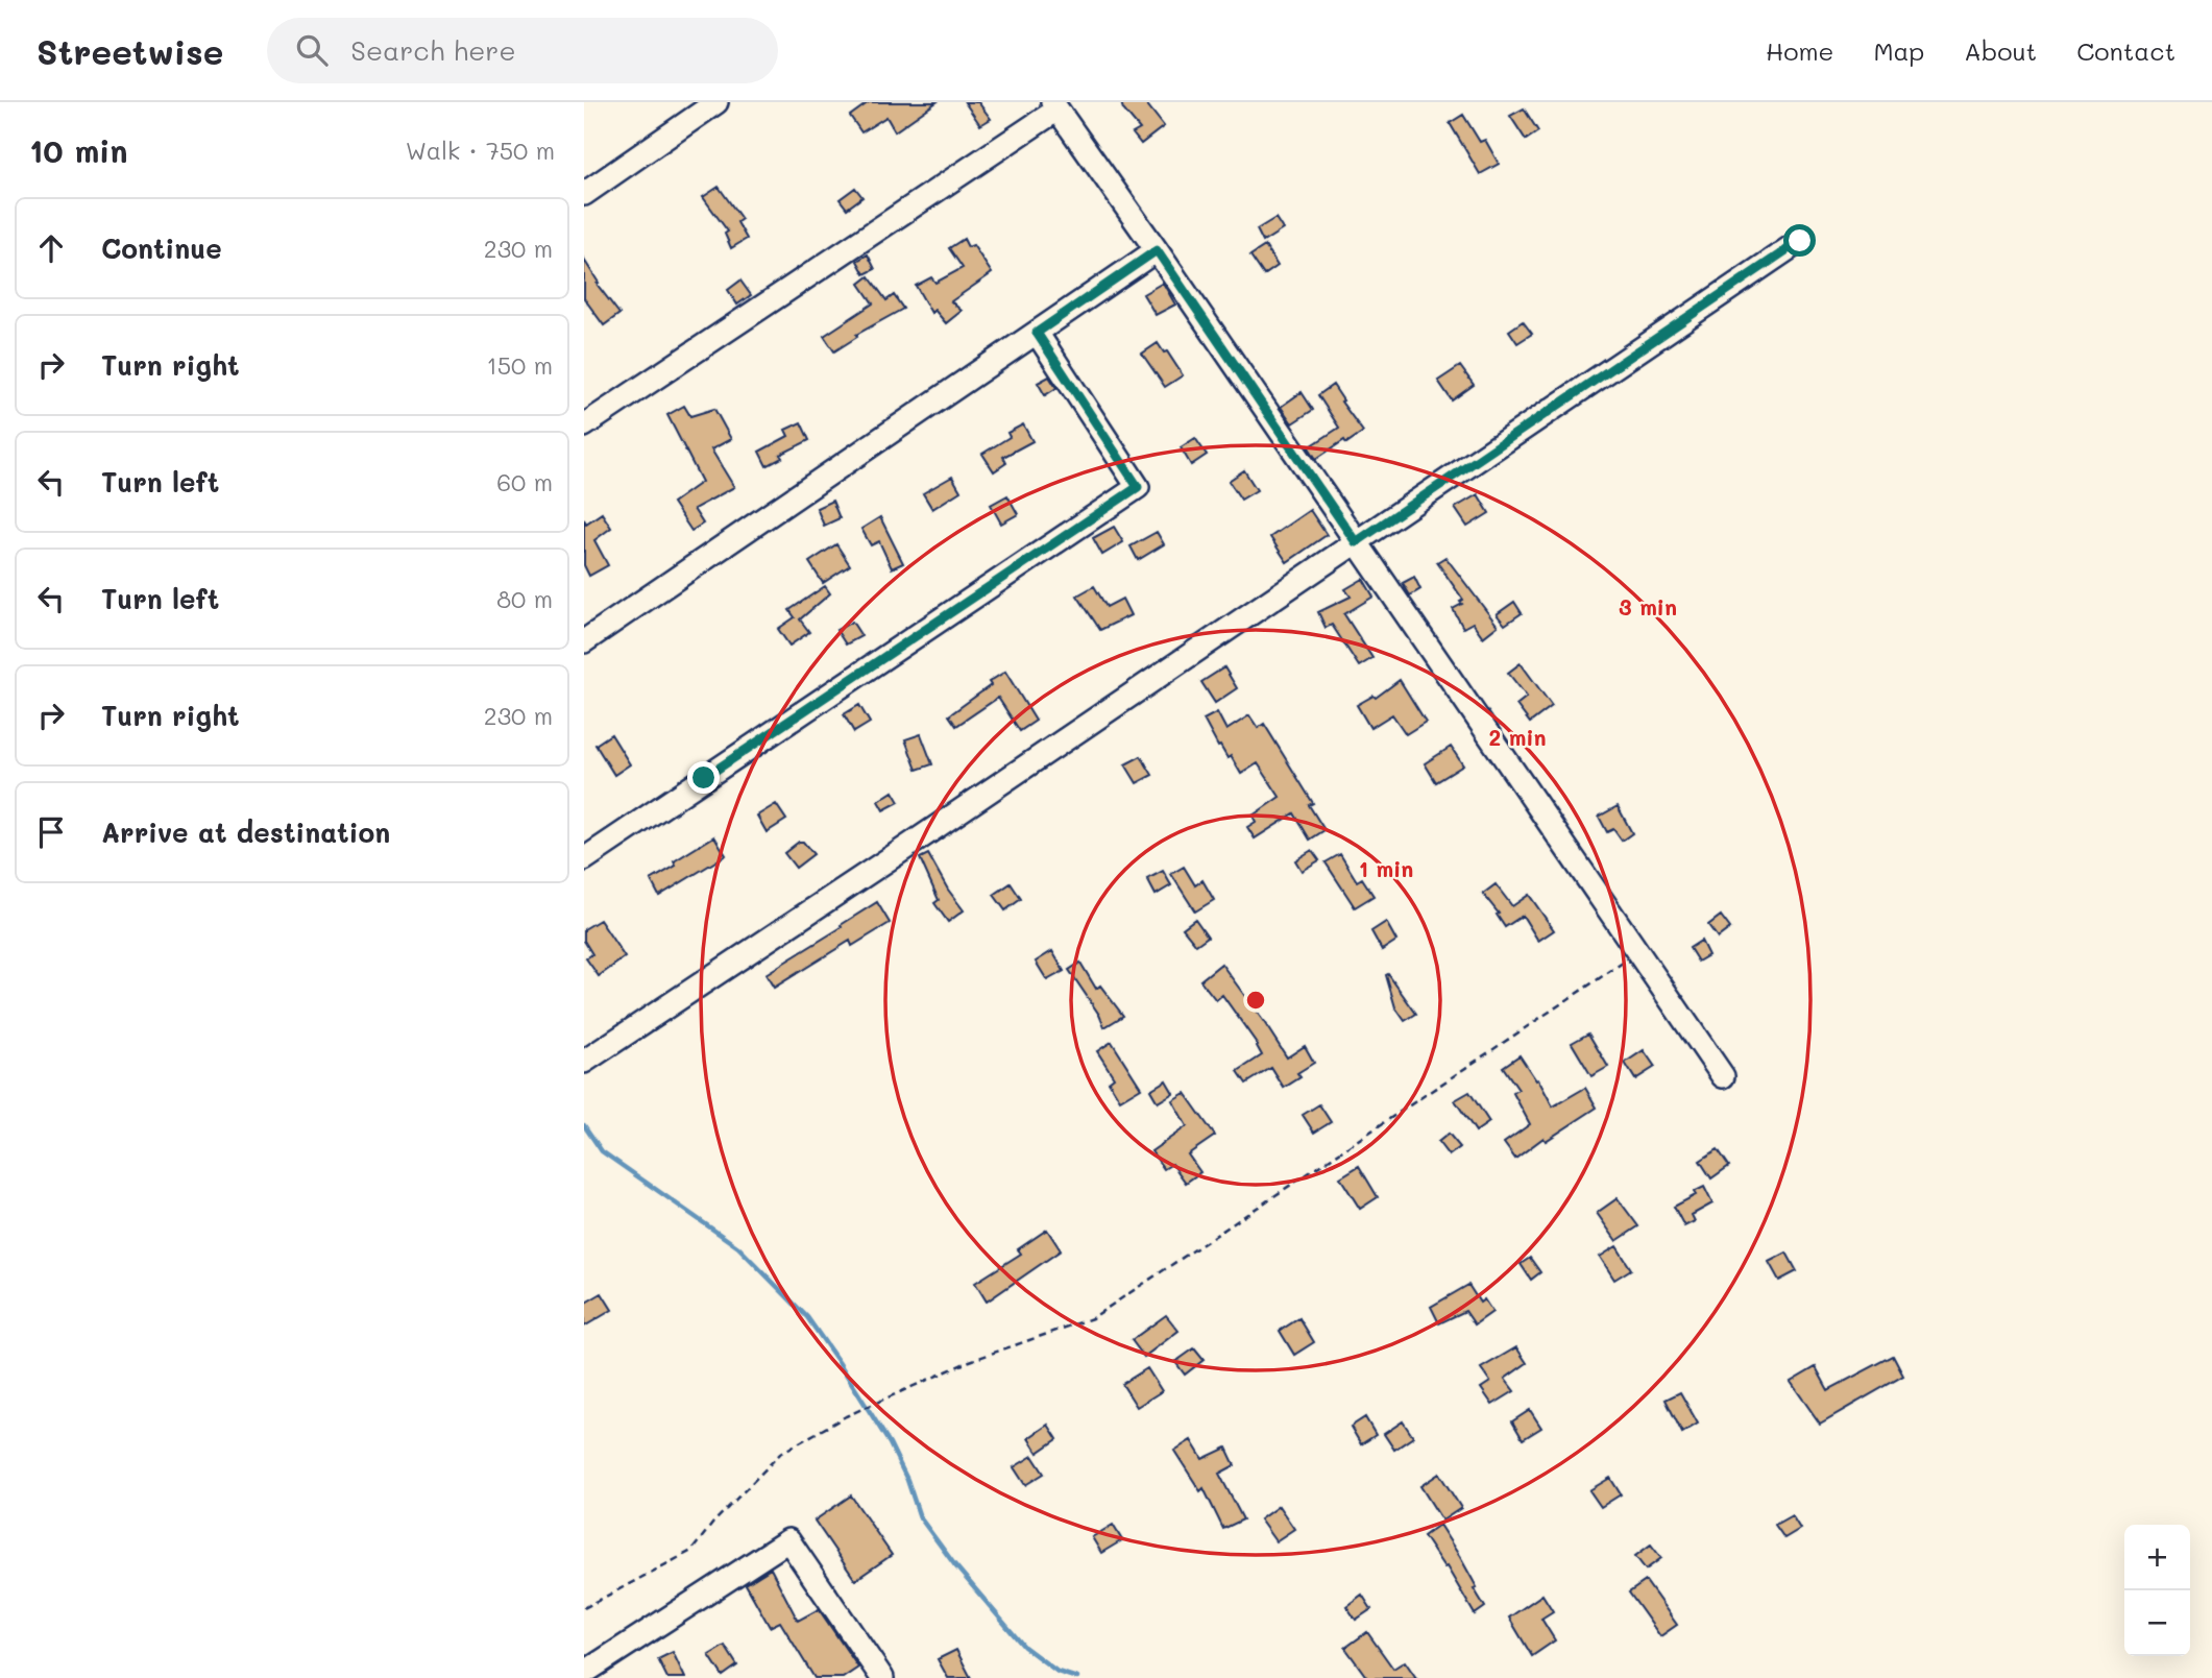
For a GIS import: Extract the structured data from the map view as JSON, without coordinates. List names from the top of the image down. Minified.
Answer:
{"page":{"header":"Streetwise","search":"Search here","nav":["Home","Map","About","Contact"],"heading":["10 min","Walk · 750 m"],"list":[["Continue","230 m"],["Turn right","150 m"],["Turn left","60 m"],["Turn left","80 m"],["Turn right","230 m"],"Arrive at destination"],"map_buttons":["+","−"]},"rings":["3 min","2 min","1 min"]}
